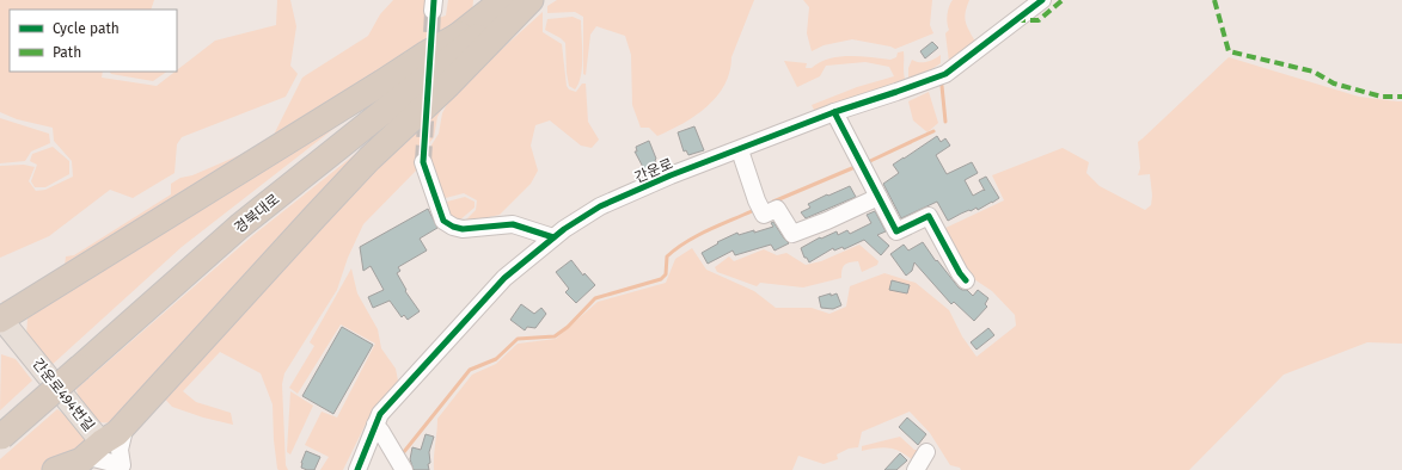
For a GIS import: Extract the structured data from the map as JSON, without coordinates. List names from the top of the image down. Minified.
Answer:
{"streets":{"highway":["경북대로"],"main road":["간운로494번길"],"street":["간운로"]},"legend":["Cycle path","Path"]}
